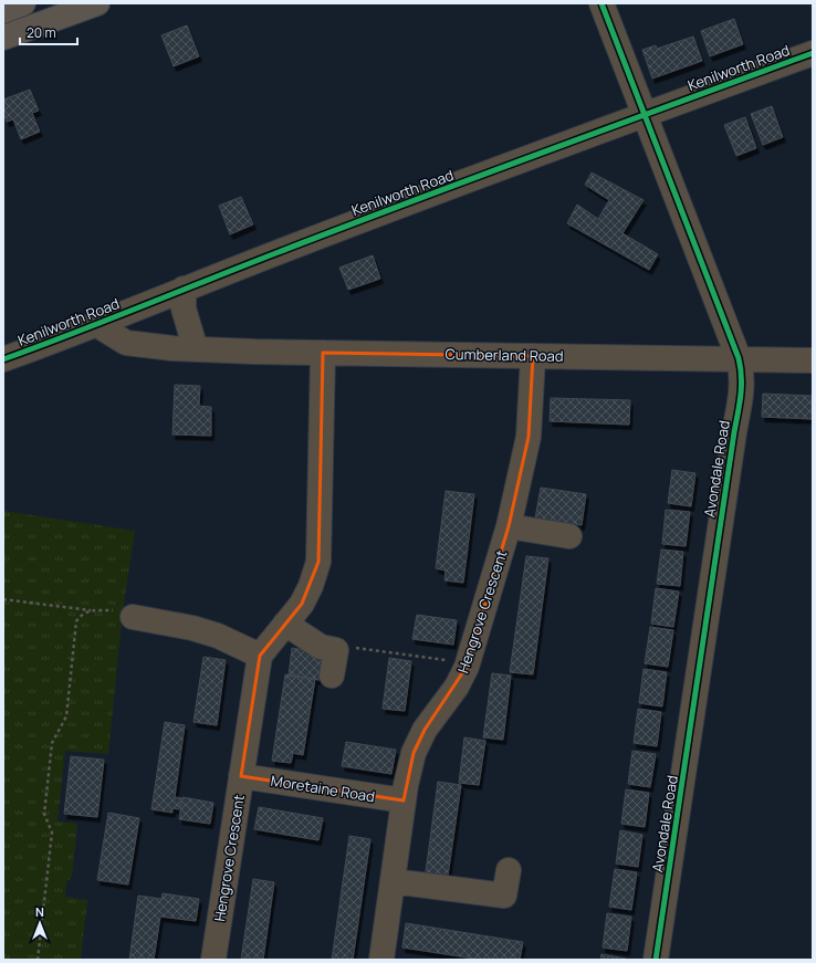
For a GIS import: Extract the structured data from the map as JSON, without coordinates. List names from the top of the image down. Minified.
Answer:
{"streets":{"street":["Kenilworth Road","Cumberland Road","Avondale Road","Hengrove Crescent","Moretaine Road"]},"crossings":[["Kenilworth Road","Cumberland Road"],["Kenilworth Road","Avondale Road"],["Cumberland Road","Avondale Road"],["Cumberland Road","Hengrove Crescent"],["Hengrove Crescent","Moretaine Road"]],"scale_bar":"20 m","north":"top"}
